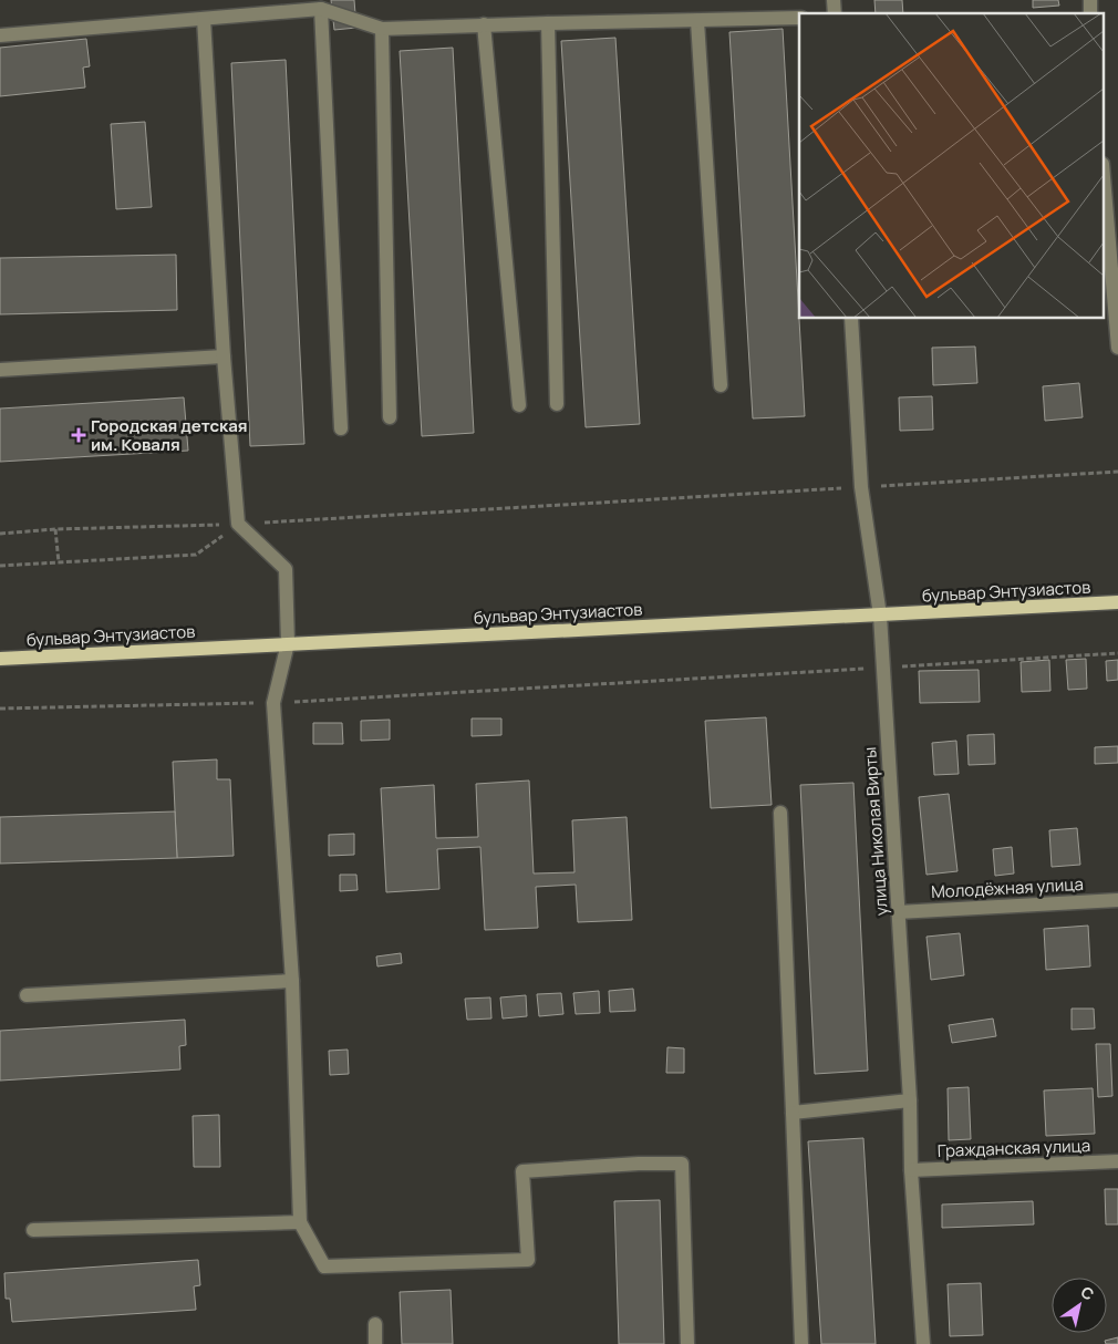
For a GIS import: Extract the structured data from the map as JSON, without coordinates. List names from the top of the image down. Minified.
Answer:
{"streets":{"main road":["бульвар Энтузиастов"],"street":["улица Николая Вирты","Молодёжная улица","Гражданская улица"]},"crossings":[["бульвар Энтузиастов","улица Николая Вирты"],["улица Николая Вирты","Молодёжная улица"],["улица Николая Вирты","Гражданская улица"]],"places":{"health":["Городская детская им. Коваля"]},"north":"top right"}
